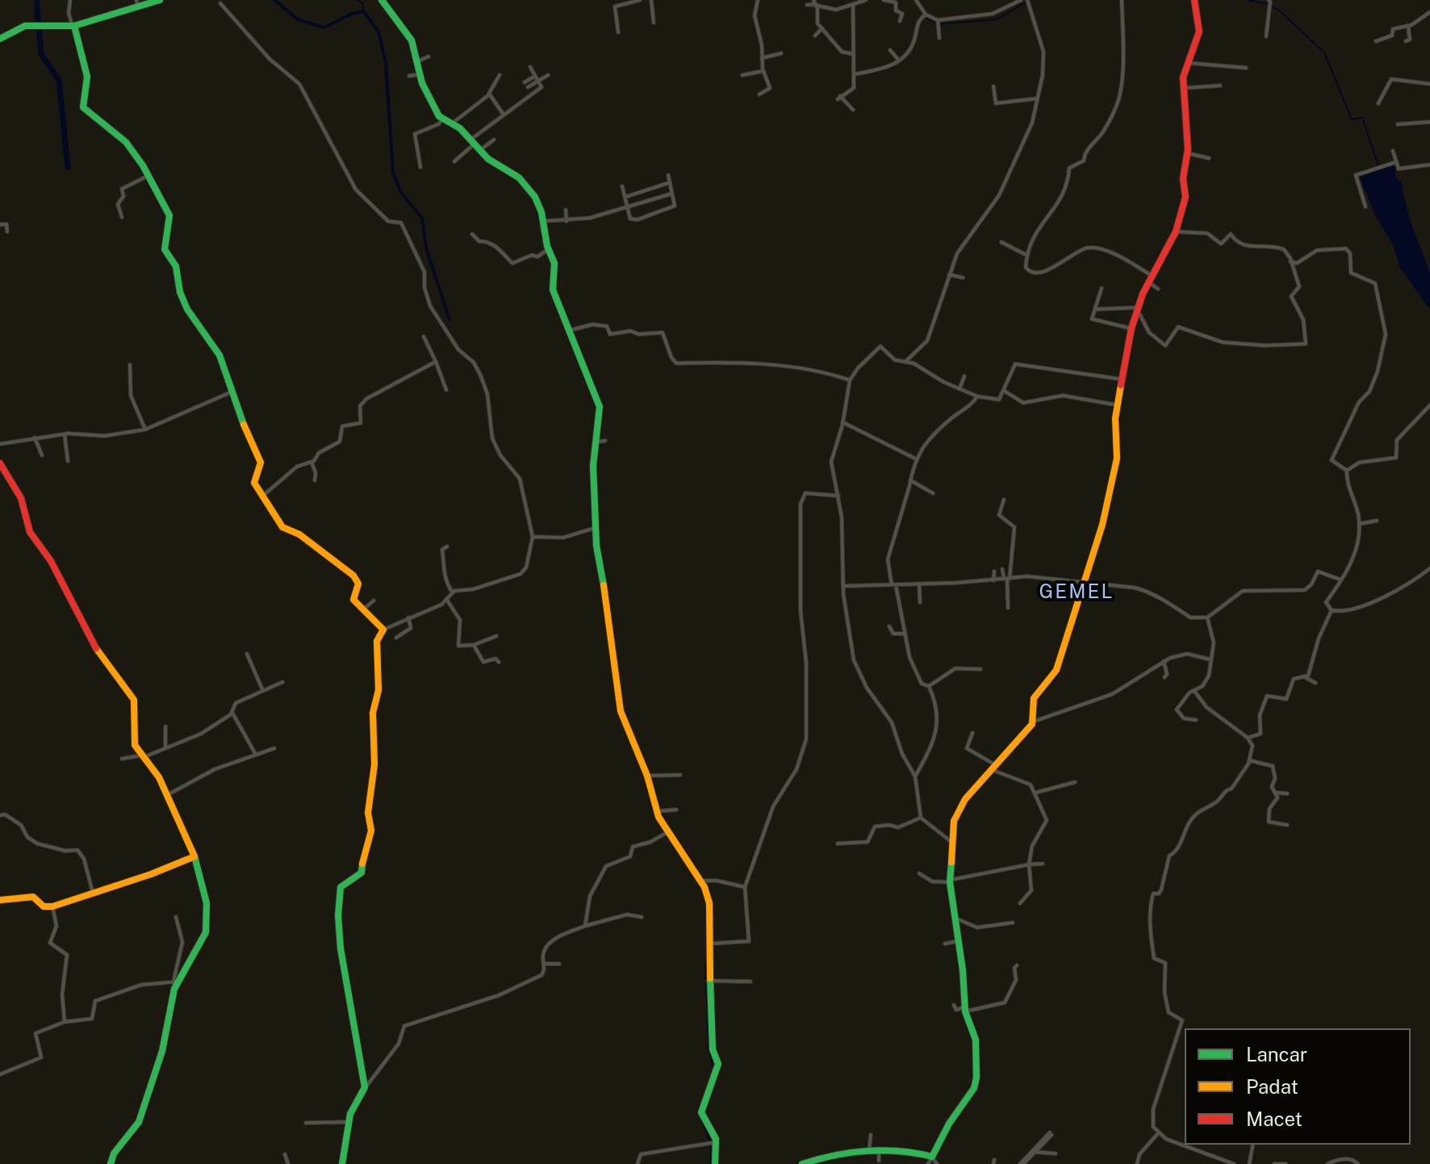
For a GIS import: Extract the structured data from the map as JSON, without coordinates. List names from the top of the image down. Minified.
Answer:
{"districts":["GEMEL"],"legend":["Lancar","Padat","Macet"]}
